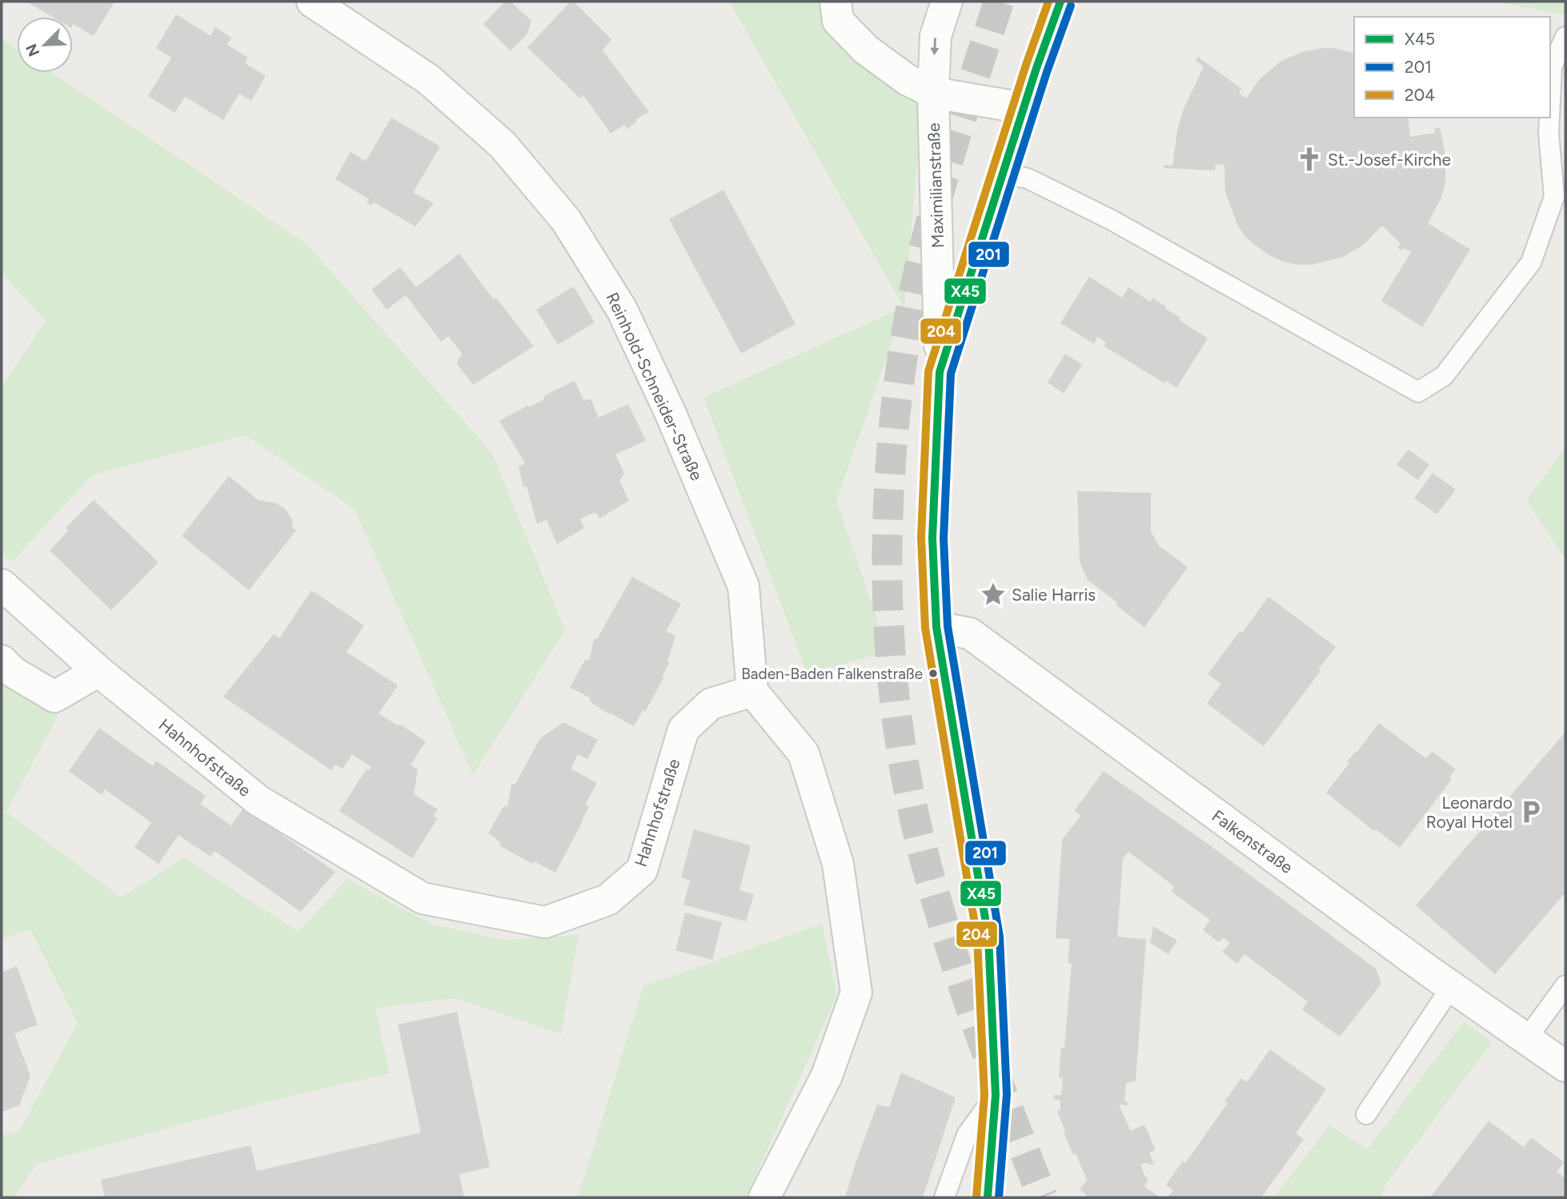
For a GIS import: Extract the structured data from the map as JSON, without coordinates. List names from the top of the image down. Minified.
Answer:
{"streets":{"street":["Maximilianstraße","Reinhold-Schneider-Straße","Hahnhofstraße","Falkenstraße"]},"crossings":[["Reinhold-Schneider-Straße","Hahnhofstraße"]],"places":{"church":["St.-Josef-Kirche"],"place":["Salie Harris"],"other":["Baden-Baden Falkenstraße"],"parking":["Leonardo Royal Hotel"]},"lines":["transit line X45","transit line 204","transit line 201"],"legend":["X45","201","204"],"north":"bottom left"}
